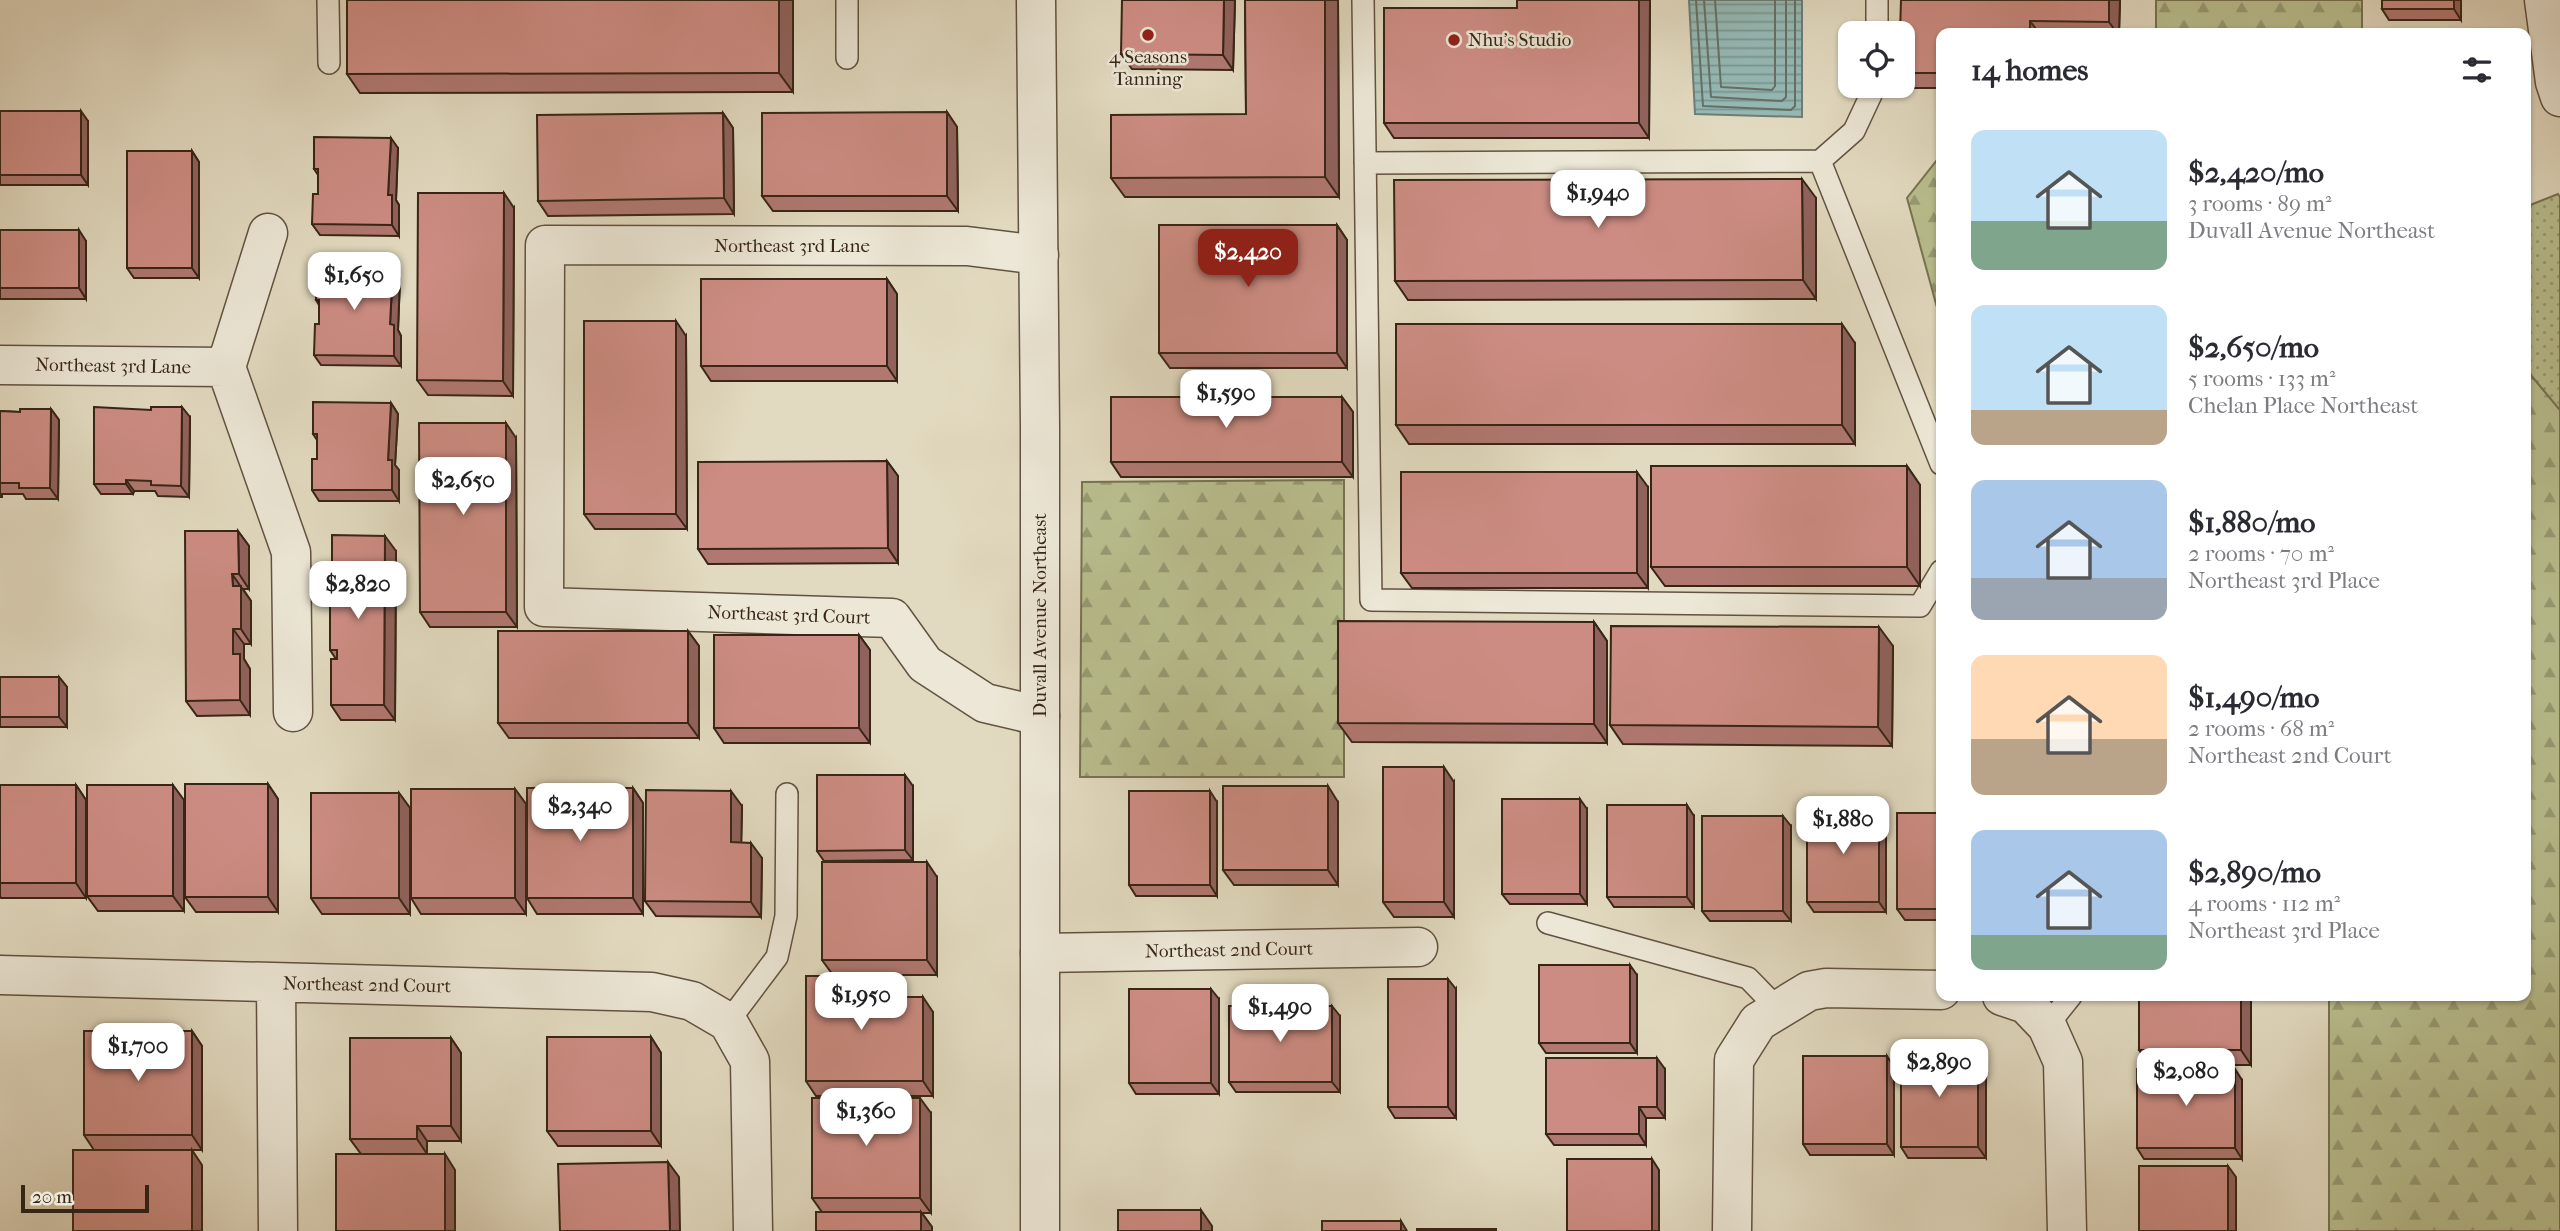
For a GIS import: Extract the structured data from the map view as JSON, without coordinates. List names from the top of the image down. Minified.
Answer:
{"streets":{"street":["Northeast 3rd Lane","Northeast 3rd Court","Duvall Avenue Northeast","Northeast 2nd Court"]},"crossings":[["Northeast 3rd Lane","Northeast 3rd Court"],["Northeast 3rd Lane","Duvall Avenue Northeast"],["Northeast 3rd Court","Duvall Avenue Northeast"],["Duvall Avenue Northeast","Northeast 2nd Court"]],"places":["4 Seasons Tanning","Nhu's Studio"],"scale_bar":"20 m","page":{"heading":"14 homes","list":[{"name":"$2,420/mo","note":"3 rooms · 89 m² · Duvall Avenue Northeast"},{"name":"$2,650/mo","note":"5 rooms · 133 m² · Chelan Place Northeast"},{"name":"$1,880/mo","note":"2 rooms · 70 m² · Northeast 3rd Place"},{"name":"$1,490/mo","note":"2 rooms · 68 m² · Northeast 2nd Court"},{"name":"$2,890/mo","note":"4 rooms · 112 m² · Northeast 3rd Place"}],"price":["$1,940","$2,420","$1,650","$1,590","$2,650","$2,820","$2,340","$1,880","$1,950","$1,490","$1,700","$2,890","$2,080","$1,360"],"scale":"20 m"}}
